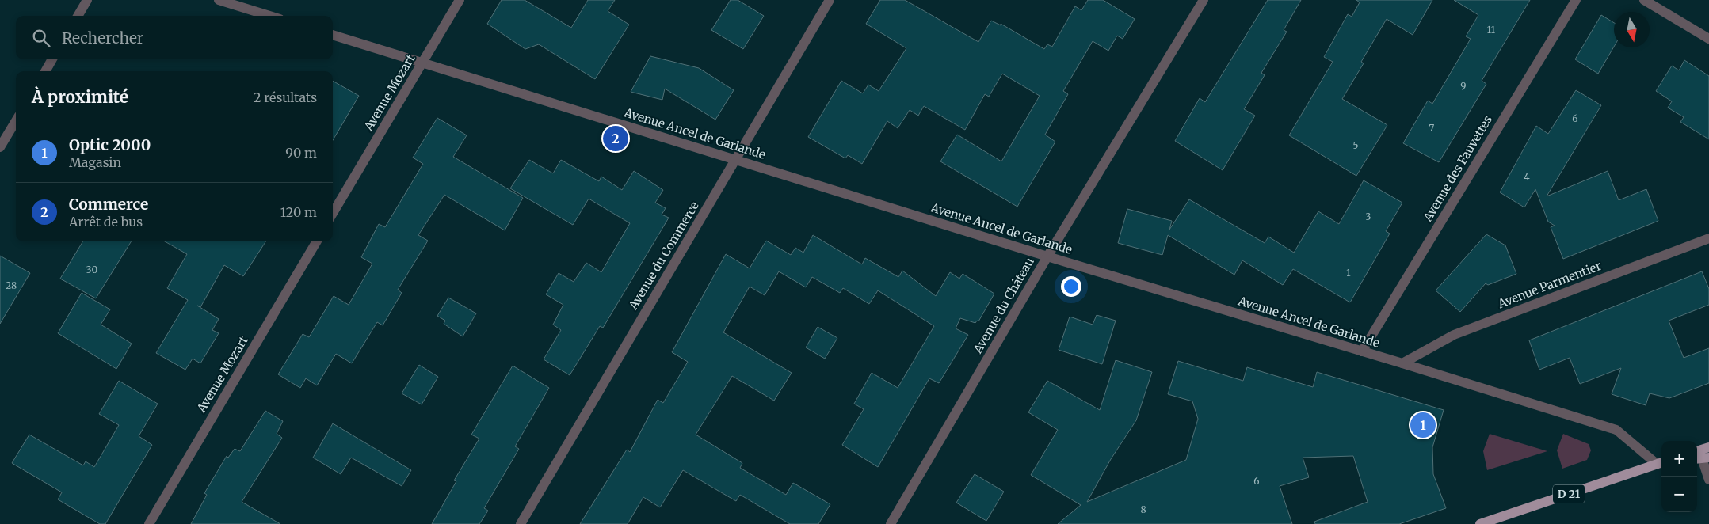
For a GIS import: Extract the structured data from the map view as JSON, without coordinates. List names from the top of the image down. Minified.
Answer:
{"streets":{"main road":["D 21"],"street":["Avenue Mozart","Avenue Ancel de Garlande","Avenue des Fauvettes","Avenue du Commerce","Avenue Parmentier","Avenue du Château"]},"crossings":[["Avenue Mozart","Avenue Ancel de Garlande"],["Avenue Ancel de Garlande","Avenue des Fauvettes"],["Avenue Ancel de Garlande","Avenue du Commerce"],["Avenue Ancel de Garlande","Avenue Parmentier"],["Avenue Ancel de Garlande","Avenue du Château"]],"house_numbers":["11","9","6","7","5","4","3","30","1","28","6","8"],"north":"bottom","page":{"search":"Rechercher","heading":["À proximité","2 résultats"],"list":[{"mark":"1","name":"Optic 2000","note":"Magasin","value":"90 m"},{"mark":"2","name":"Commerce","note":"Arrêt de bus","value":"120 m"}],"pins":["2","1"],"map_buttons":["+","−"]}}
